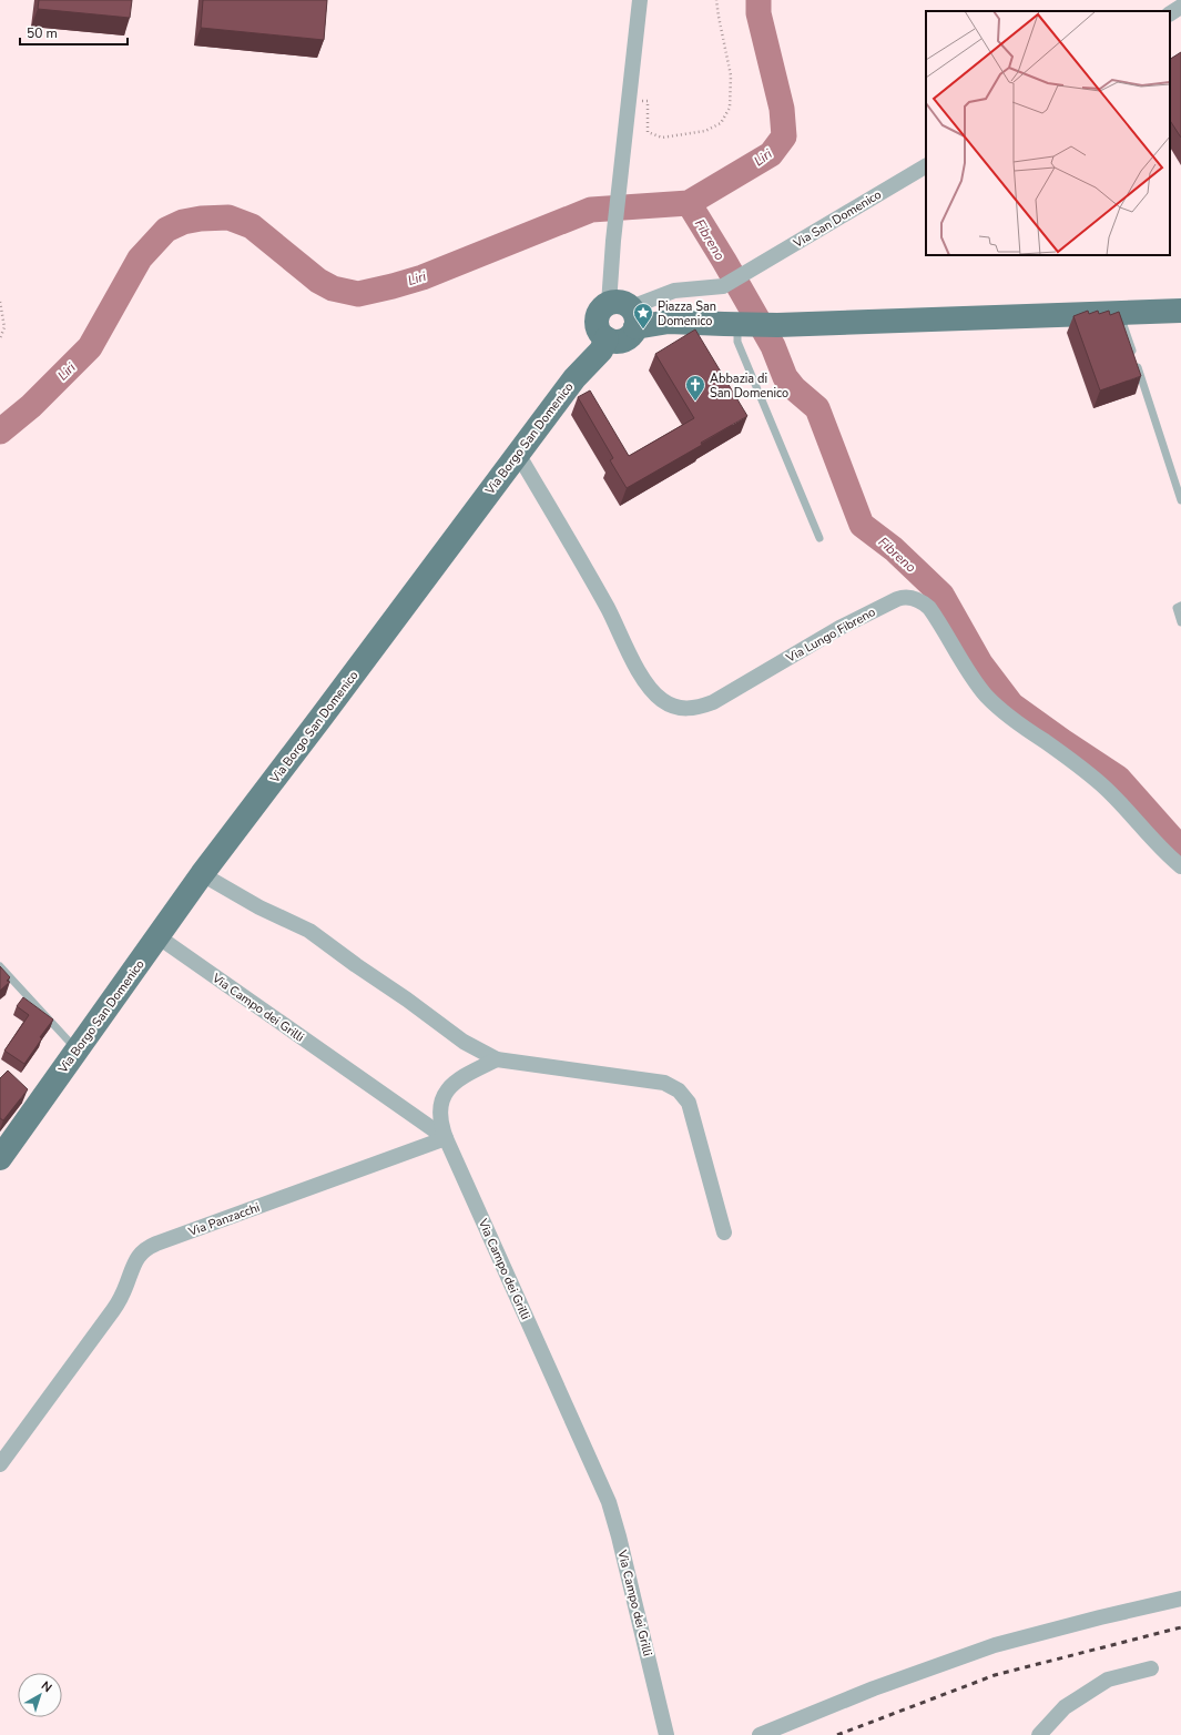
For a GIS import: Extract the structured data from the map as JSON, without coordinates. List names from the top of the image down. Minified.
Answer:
{"streets":{"main road":["Via Borgo San Domenico"],"street":["Via San Domenico","Via Lungo Fibreno","Via Campo dei Grilli","Via Panzacchi"]},"crossings":[["Via San Domenico","Via Borgo San Domenico"],["Via Borgo San Domenico","Via Lungo Fibreno"],["Via Borgo San Domenico","Via Campo dei Grilli"],["Via Campo dei Grilli","Via Panzacchi"]],"water":["Liri","Fibreno"],"places":{"place":["Piazza San Domenico"],"church":["Abbazia di San Domenico"]},"scale_bar":"50 m","north":"top right"}
